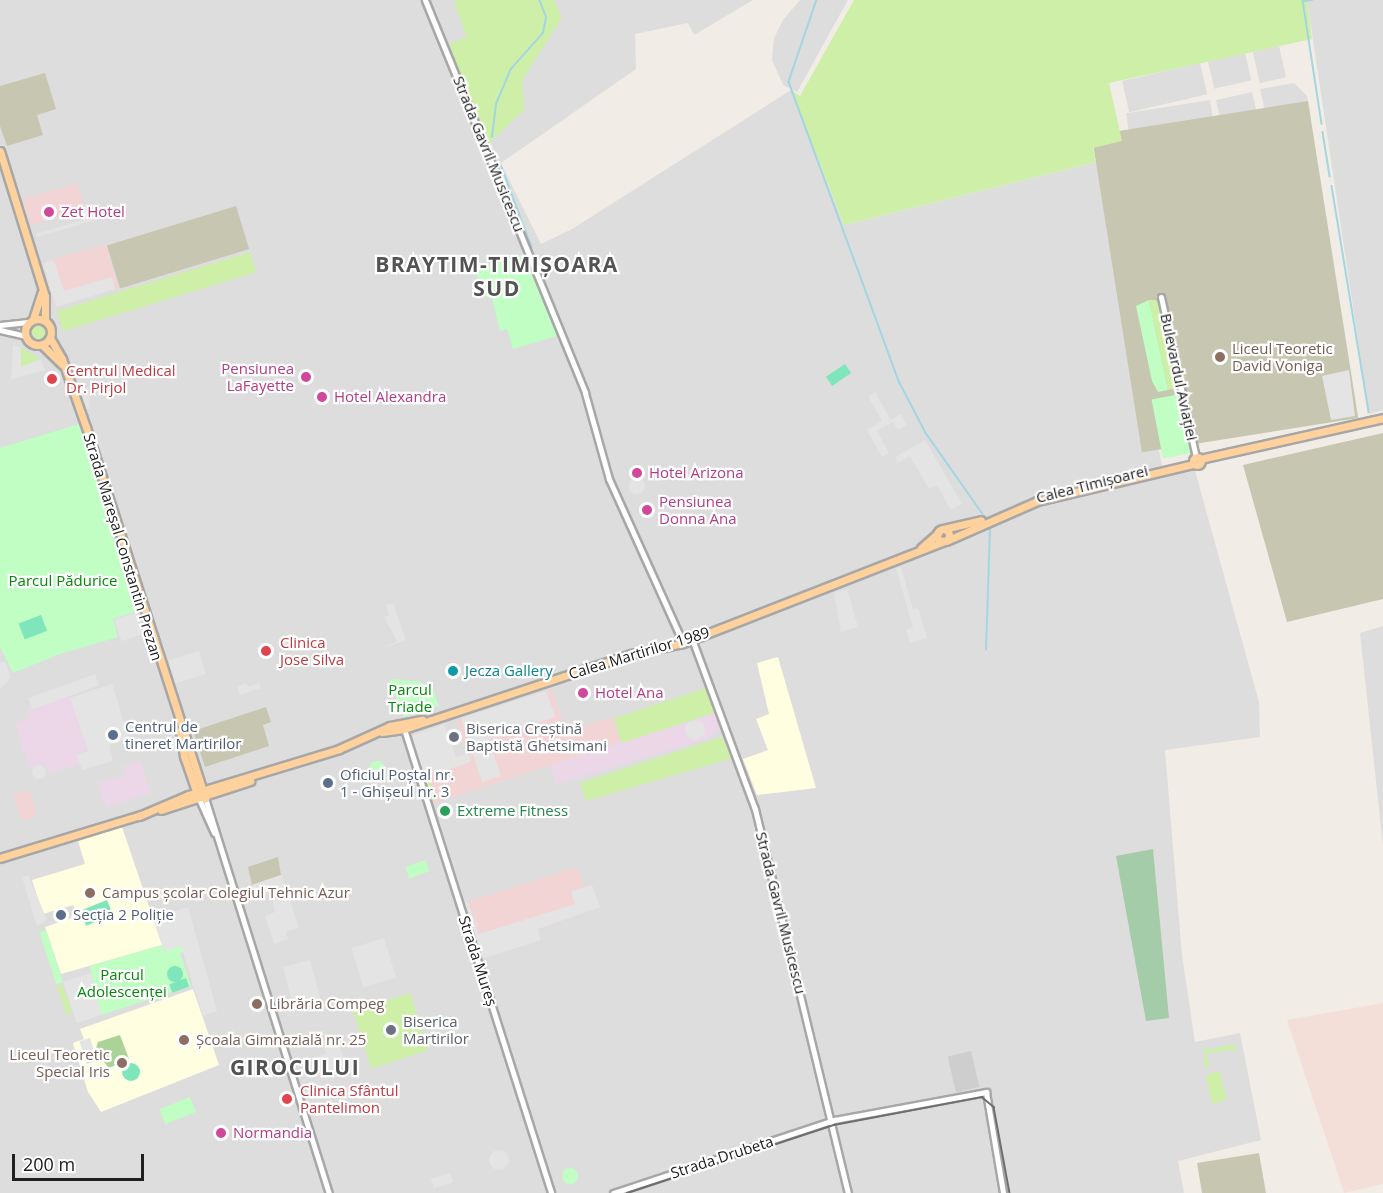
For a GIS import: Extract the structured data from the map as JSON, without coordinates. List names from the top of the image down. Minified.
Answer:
{"streets":{"main road":["Calea Timișoarei","Strada Mareșal Constantin Prezan","Calea Martirilor 1989"],"street":["Strada Gavril Musicescu","Bulevardul Aviației","Strada Mureș","Strada Drubeta"]},"crossings":[["Strada Gavril Musicescu","Calea Martirilor 1989"],["Strada Gavril Musicescu","Strada Drubeta"],["Bulevardul Aviației","Calea Timișoarei"],["Calea Timișoarei","Calea Martirilor 1989"],["Strada Mareșal Constantin Prezan","Calea Martirilor 1989"],["Calea Martirilor 1989","Strada Mureș"]],"districts":["BRAYTIM-TIMIȘOARA SUD","GIROCULUI"],"parks":["Parcul Pădurice","Parcul Triade","Parcul Adolescenței"],"places":["Zet Hotel","Liceul Teoretic David Voniga","Pensiunea LaFayette","Centrul Medical Dr. Pirjol","Hotel Alexandra","Hotel Arizona","Pensiunea Donna Ana","Clinica Jose Silva","Jecza Gallery","Hotel Ana","Centrul de tineret Martirilor","Biserica Creștină Baptistă Ghetsimani","Oficiul Poștal nr. 1 - Ghișeul nr. 3","Extreme Fitness","Campus școlar Colegiul Tehnic Azur","Secția 2 Poliție","Librăria Compeg","Biserica Martirilor","Școala Gimnazială nr. 25","Liceul Teoretic Special Iris","Clinica Sfântul Pantelimon","Normandia"],"scale_bar":"200 m"}
